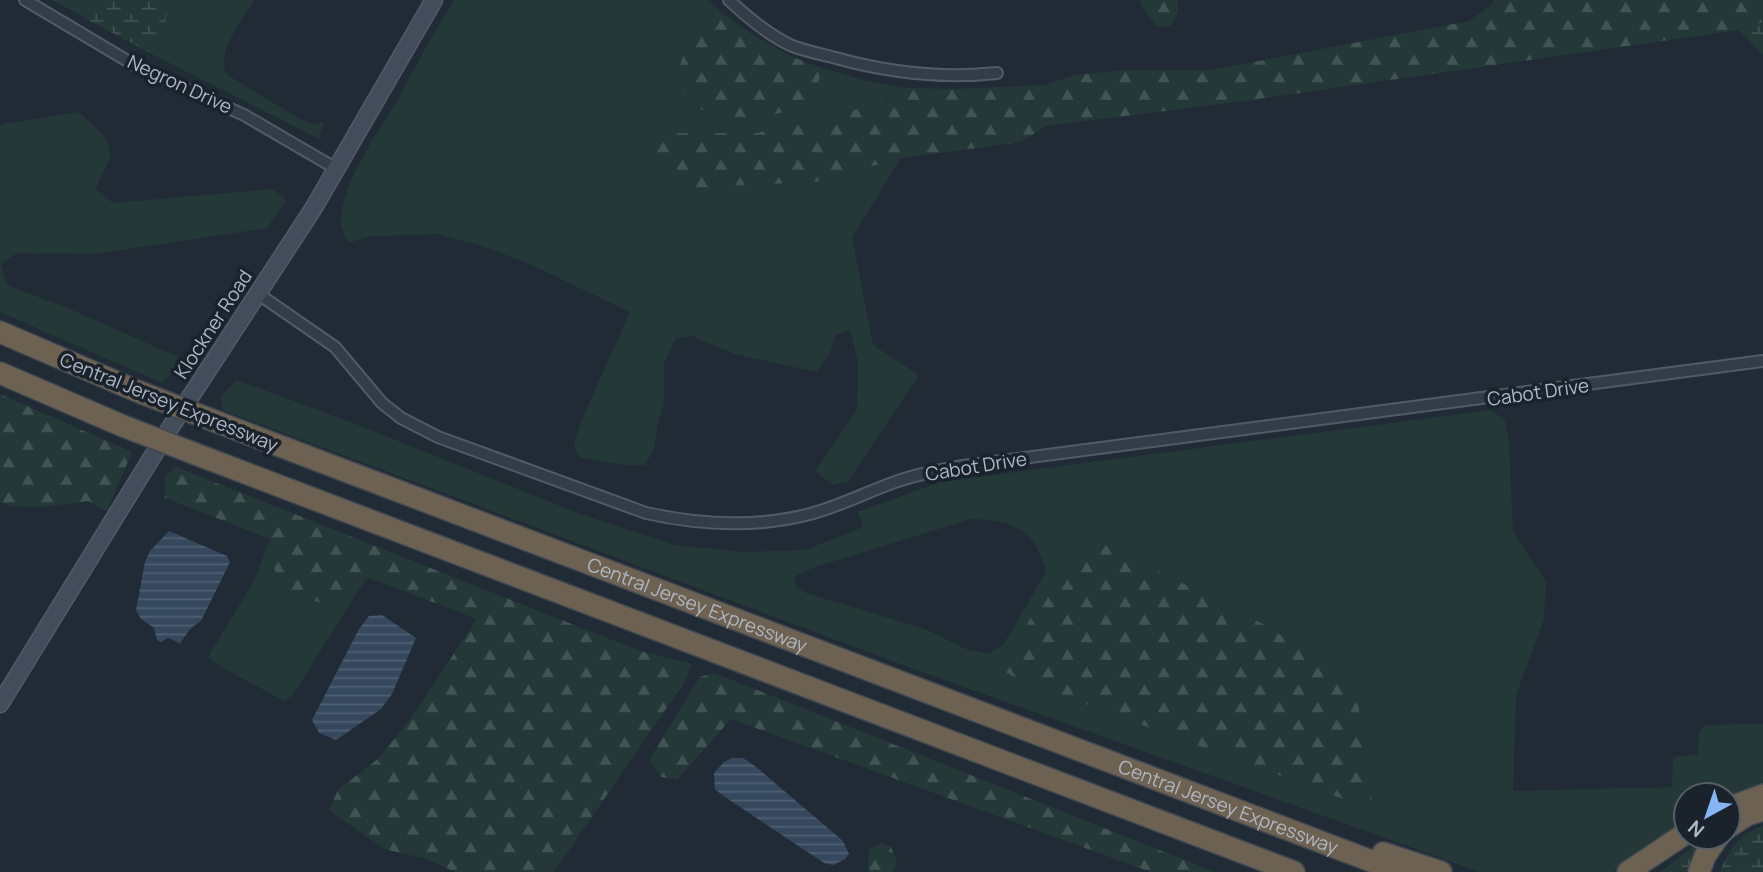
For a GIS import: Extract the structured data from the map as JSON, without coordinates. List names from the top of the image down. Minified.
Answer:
{"streets":{"highway":["Central Jersey Expressway"],"main road":["Klockner Road"],"street":["Negron Drive","Cabot Drive"]},"crossings":[["Negron Drive","Klockner Road"],["Klockner Road","Cabot Drive"]],"north":"bottom left"}
